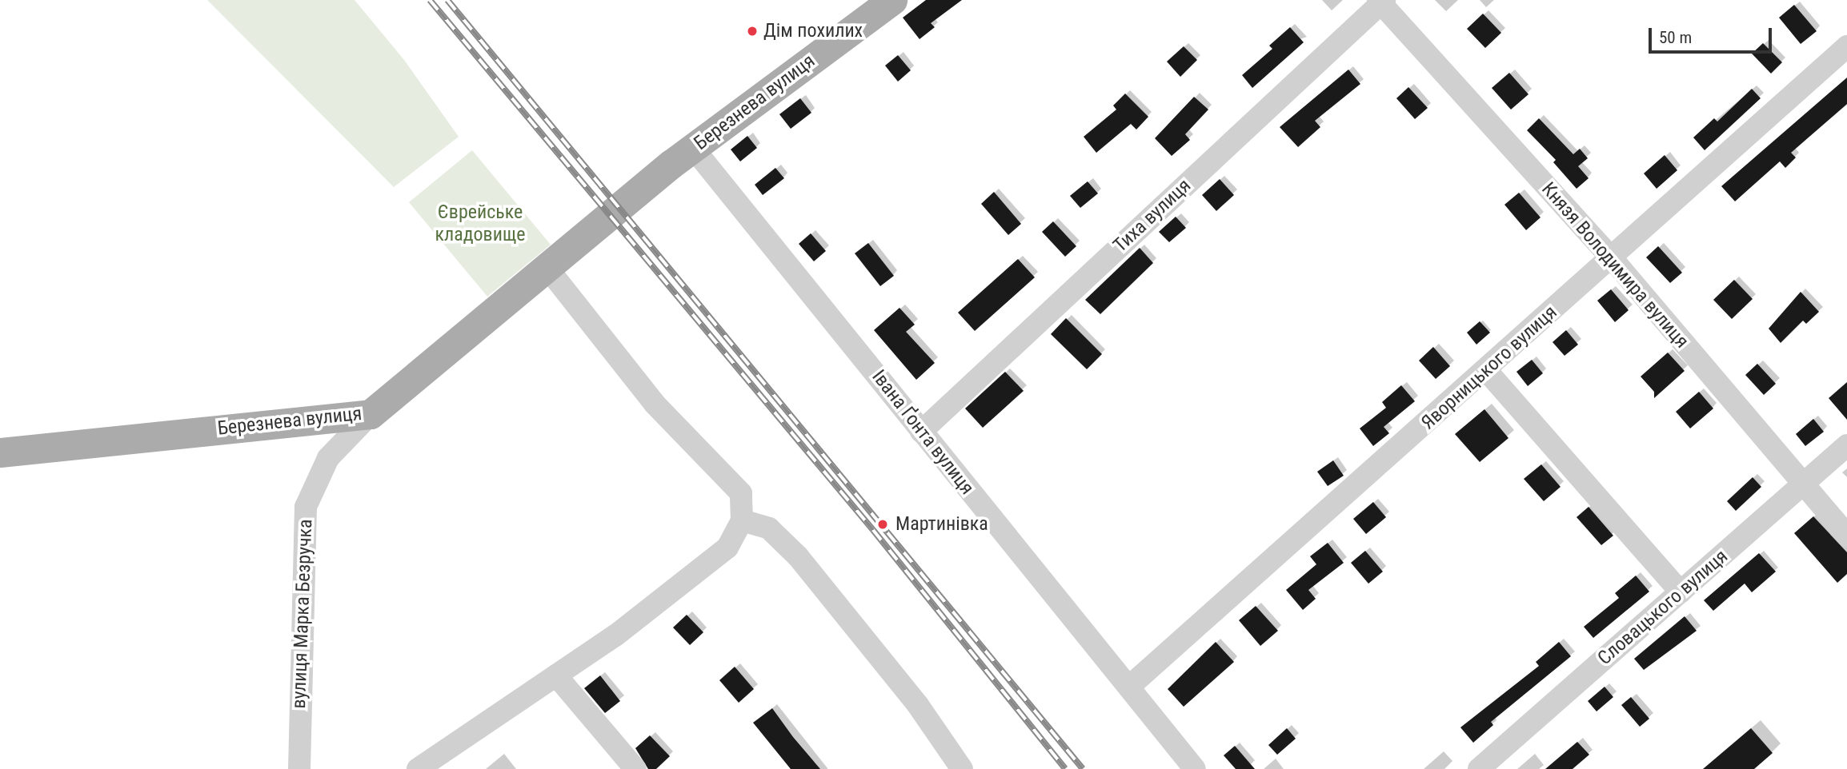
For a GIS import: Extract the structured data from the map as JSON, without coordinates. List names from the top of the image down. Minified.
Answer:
{"streets":{"main road":["Березнева вулиця"],"street":["Тиха вулиця","Князя Володимира вулиця","Яворницького вулиця","Івана Ґонта вулиця","Словацького вулиця","вулиця Марка Безручка"]},"crossings":[["Березнева вулиця","Івана Ґонта вулиця"],["Березнева вулиця","вулиця Марка Безручка"],["Тиха вулиця","Князя Володимира вулиця"],["Тиха вулиця","Івана Ґонта вулиця"],["Князя Володимира вулиця","Яворницького вулиця"],["Князя Володимира вулиця","Словацького вулиця"],["Яворницького вулиця","Івана Ґонта вулиця"]],"parks":["Єврейське кладовище"],"places":["Дiм похилих","Мартинівка"],"scale_bar":"50 m"}
